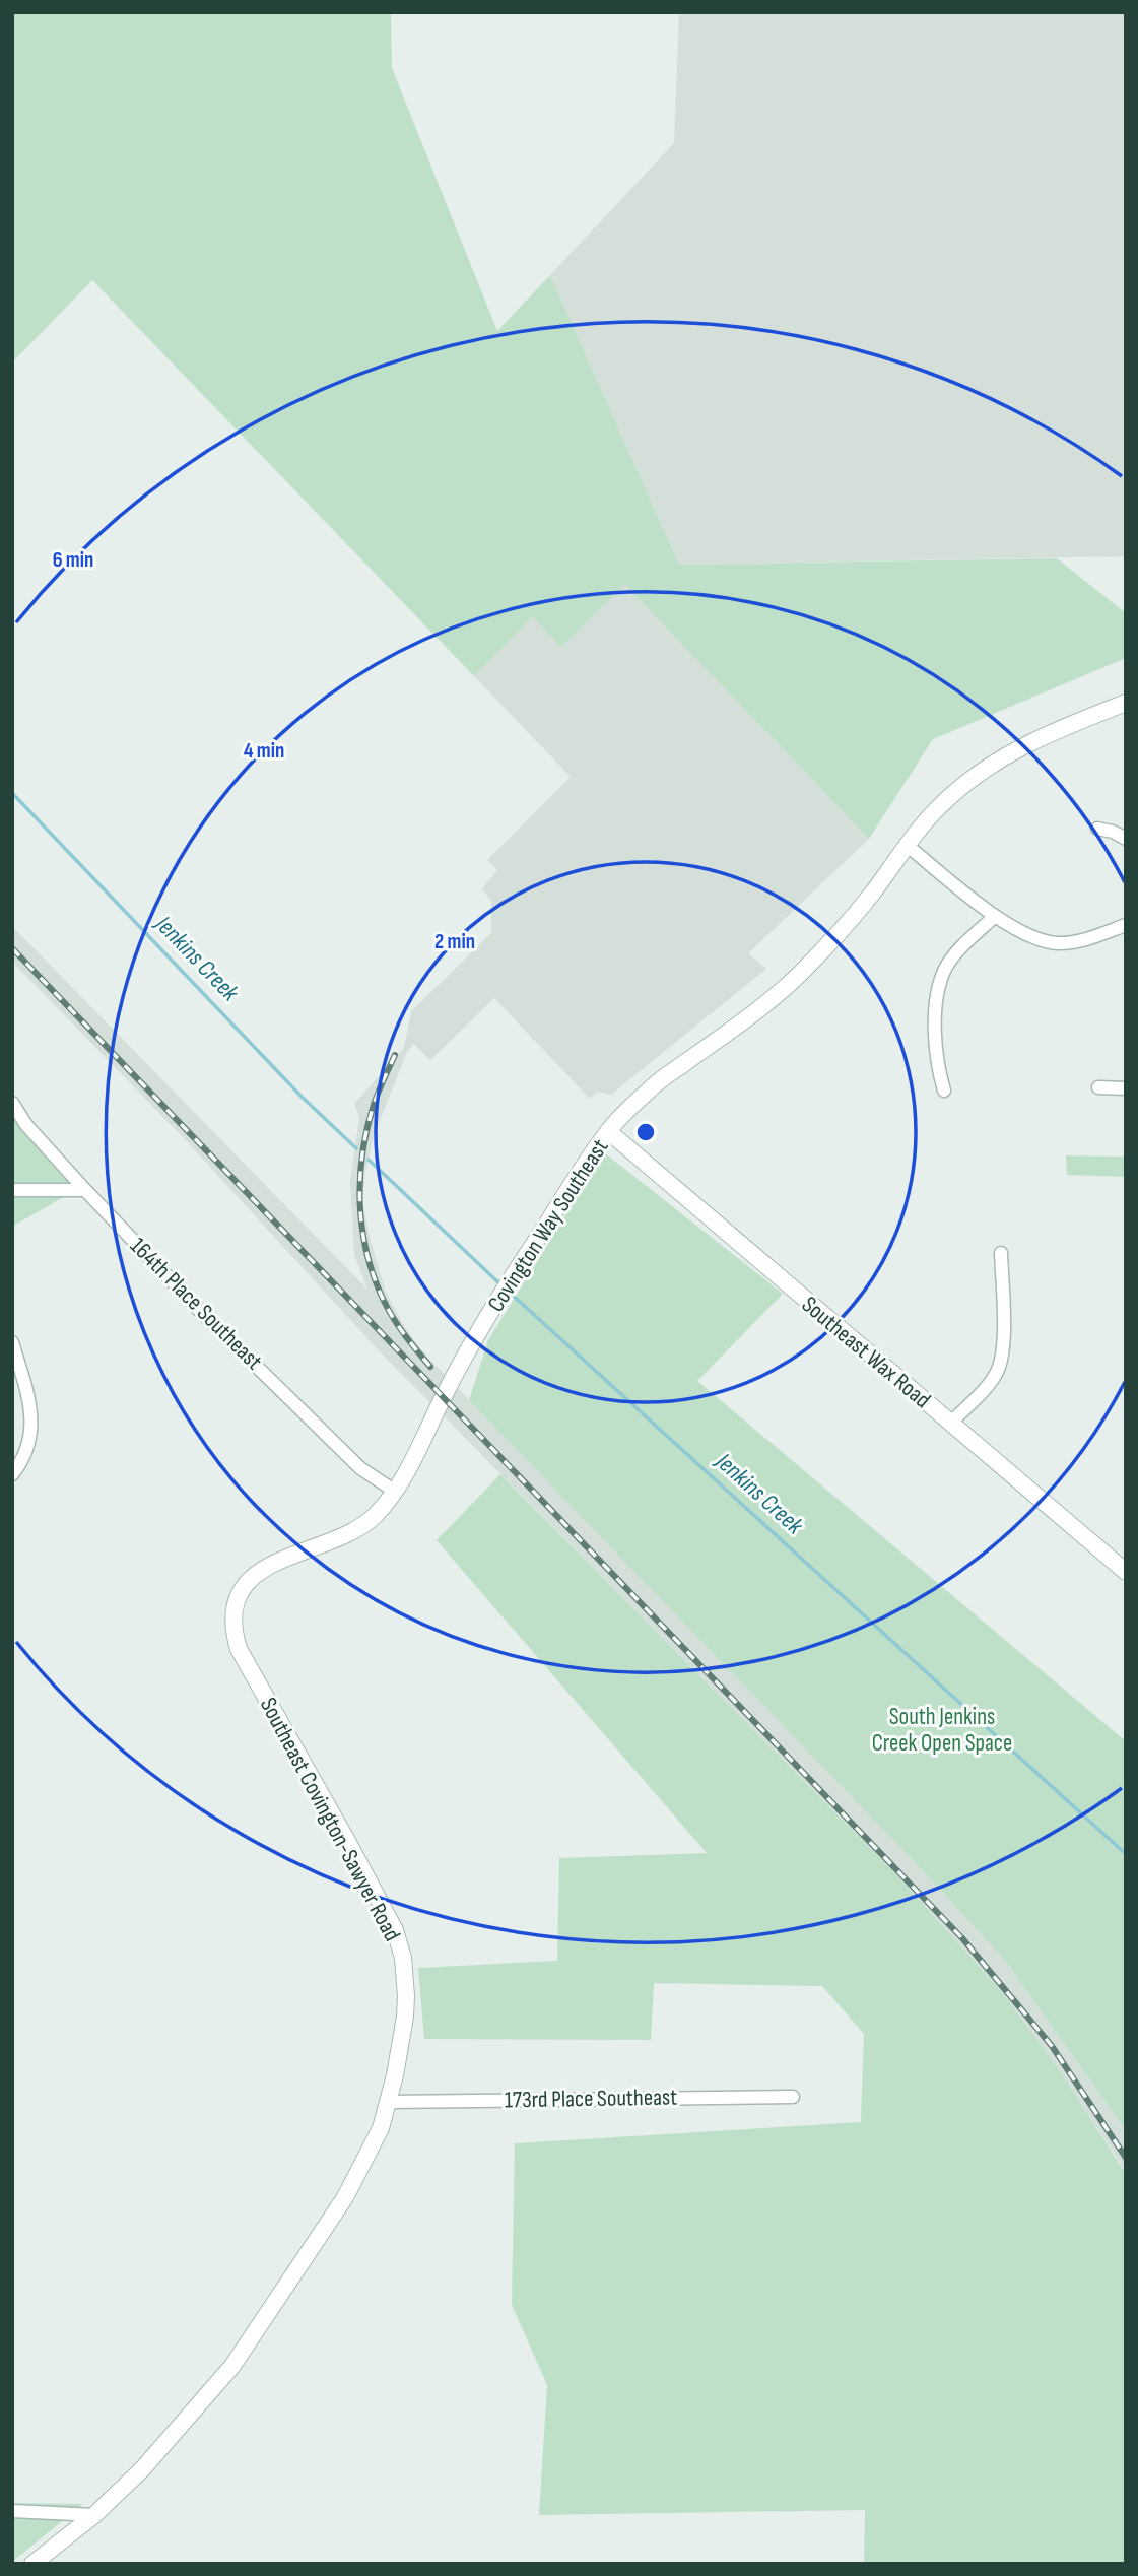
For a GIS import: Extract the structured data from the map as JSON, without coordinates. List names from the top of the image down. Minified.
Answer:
{"streets":{"street":["Covington Way Southeast","164th Place Southeast","Southeast Wax Road","Southeast Covington-Sawyer Road","173rd Place Southeast"]},"crossings":[["Covington Way Southeast","164th Place Southeast"],["Covington Way Southeast","Southeast Wax Road"],["Covington Way Southeast","Southeast Covington-Sawyer Road"],["Southeast Covington-Sawyer Road","173rd Place Southeast"]],"water":["Jenkins Creek"],"parks":["South Jenkins Creek Open Space"],"rings":["6 min","4 min","2 min"]}
